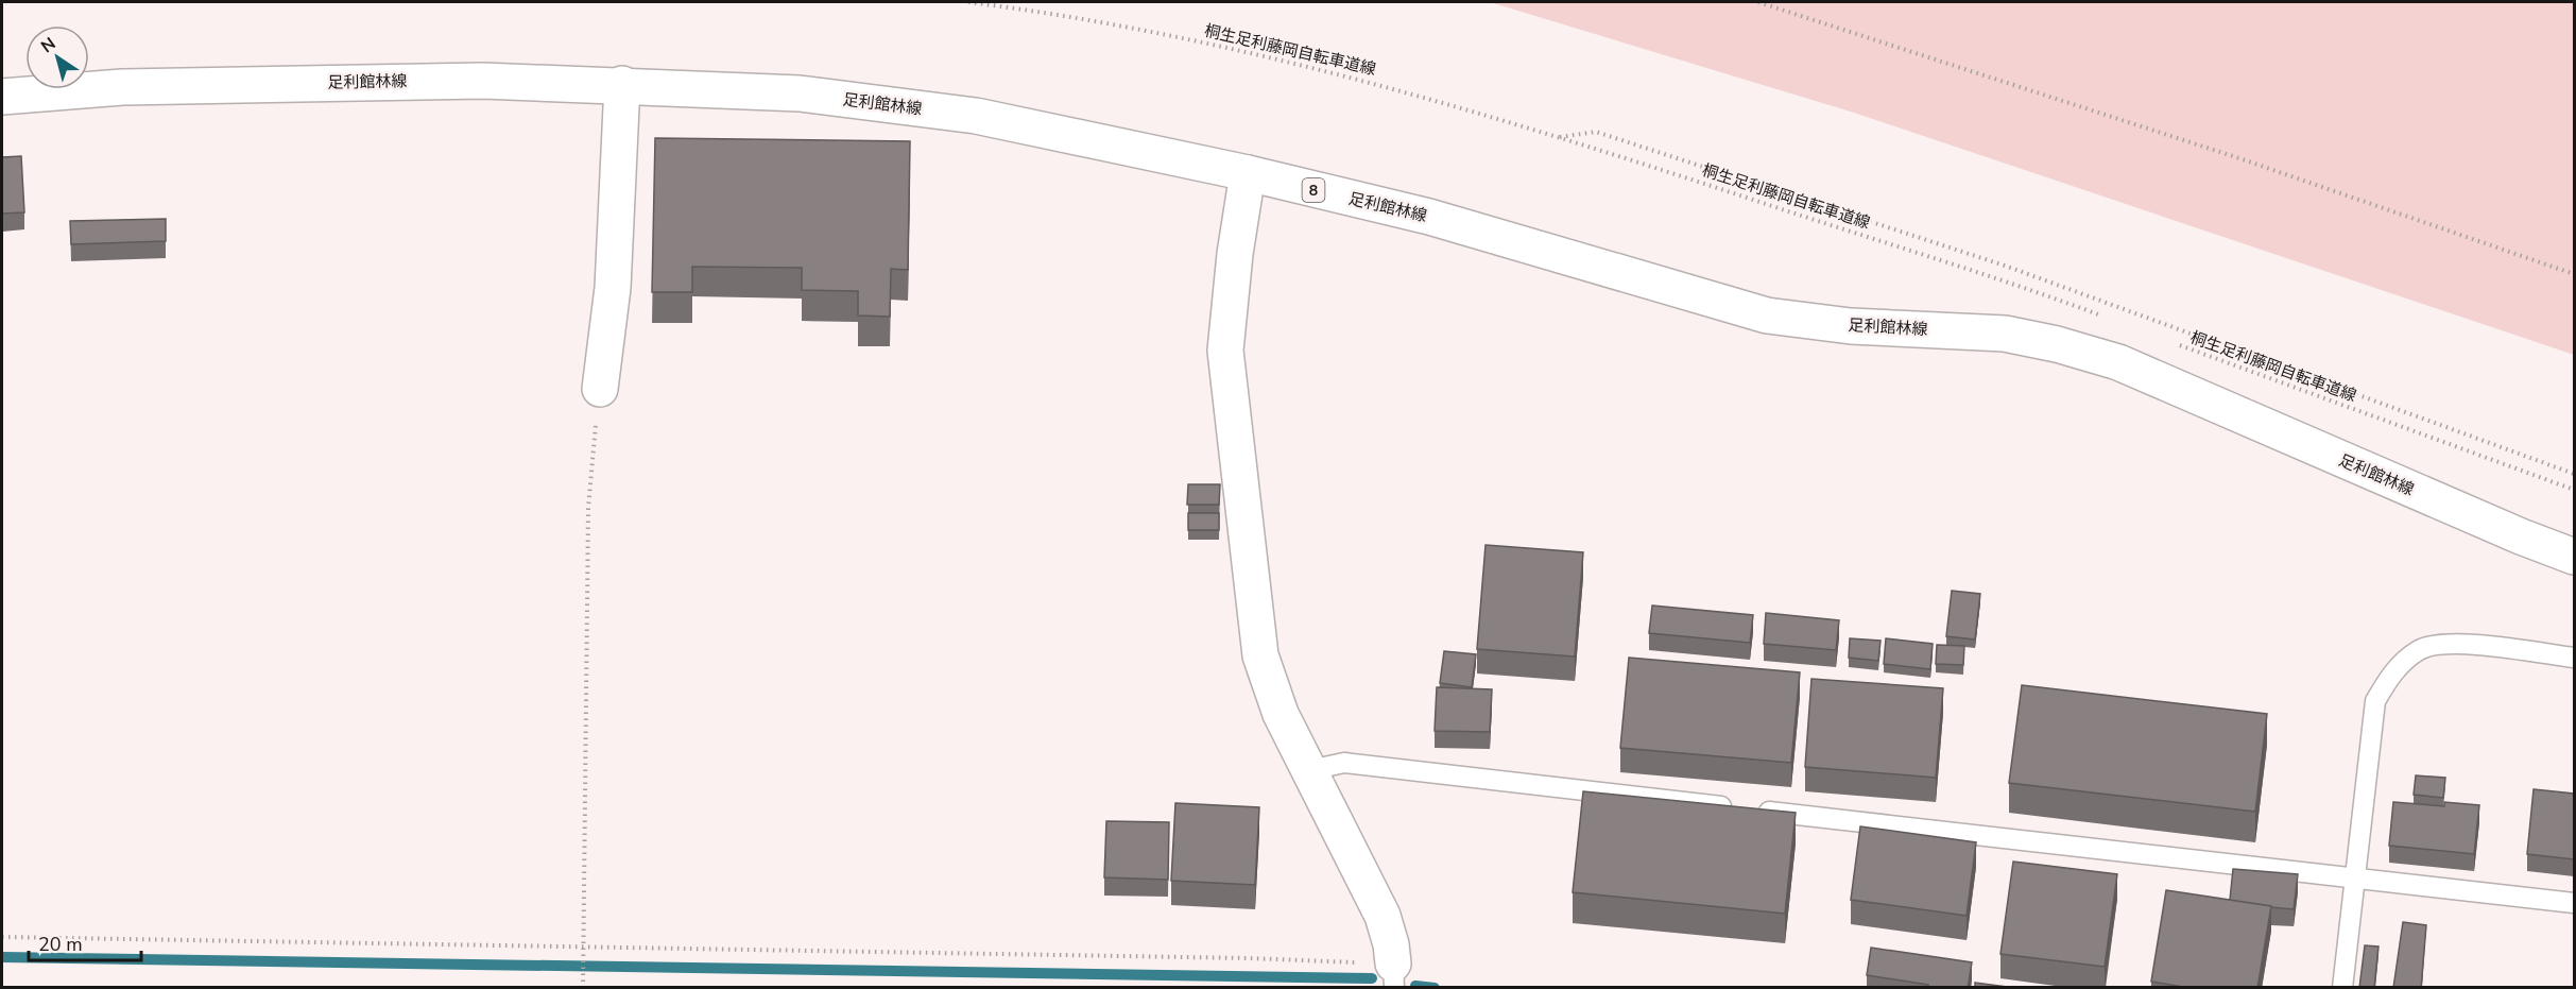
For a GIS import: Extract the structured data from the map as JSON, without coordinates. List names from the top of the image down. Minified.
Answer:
{"streets":{"main road":["足利館林線","8"],"path":["桐生足利藤岡自転車道線"]},"scale_bar":"20 m","north":"top left"}
